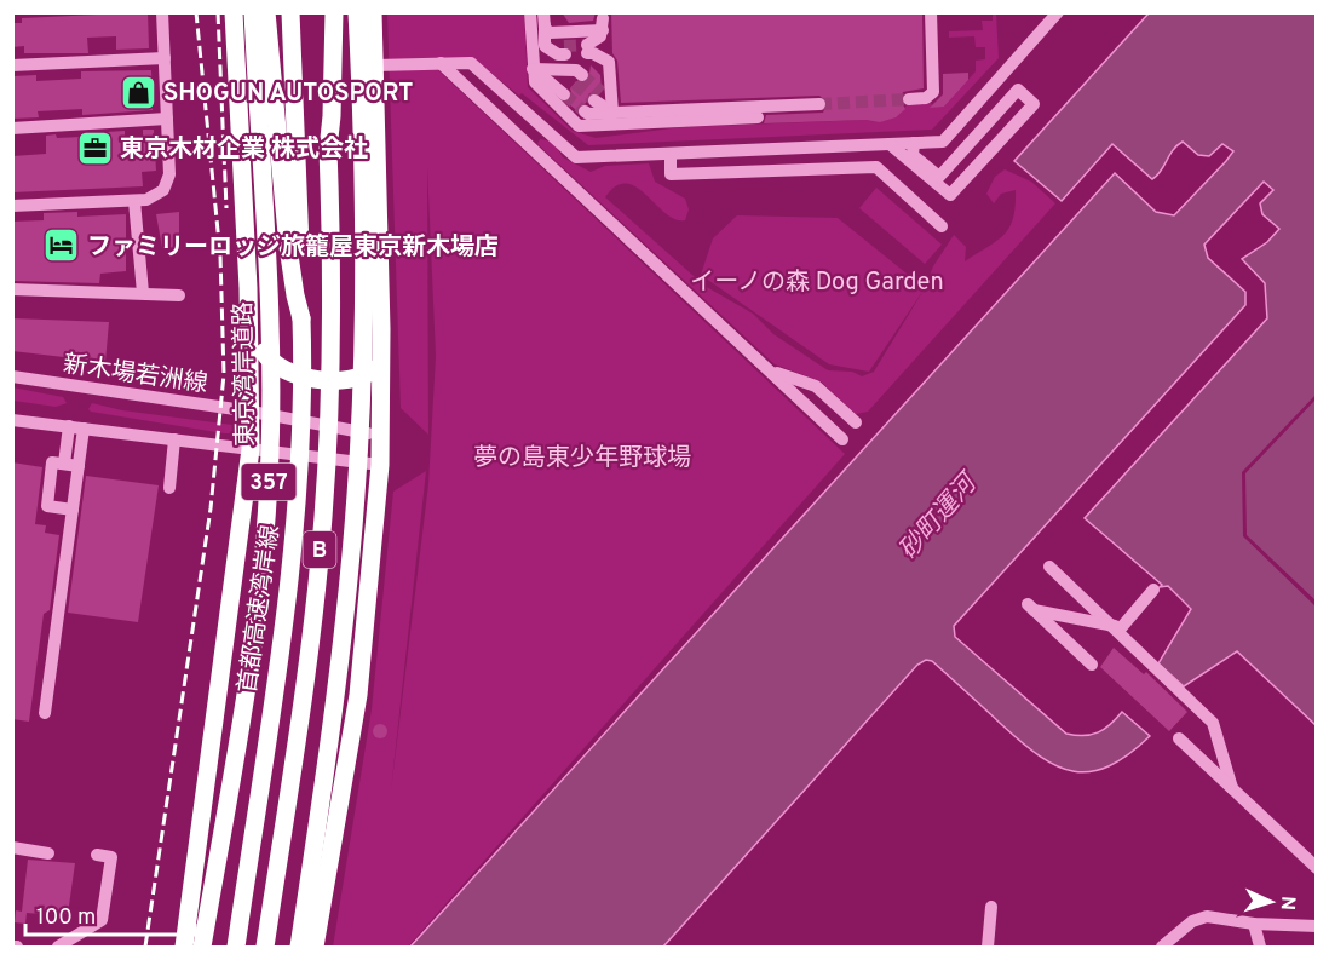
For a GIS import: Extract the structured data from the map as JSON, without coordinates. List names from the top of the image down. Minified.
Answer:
{"streets":{"highway":["東京湾岸道路","357","B","首都高速湾岸線"],"street":["新木場若洲線"]},"crossings":[["新木場若洲線","357"]],"water":["砂町運河"],"parks":["イーノの森 Dog Garden","夢の島東少年野球場"],"places":{"shop":["SHOGUN AUTOSPORT"],"office":["東京木材企業 株式会社"],"hotel":["ファミリーロッジ旅籠屋東京新木場店"]},"scale_bar":"100 m","north":"right"}
